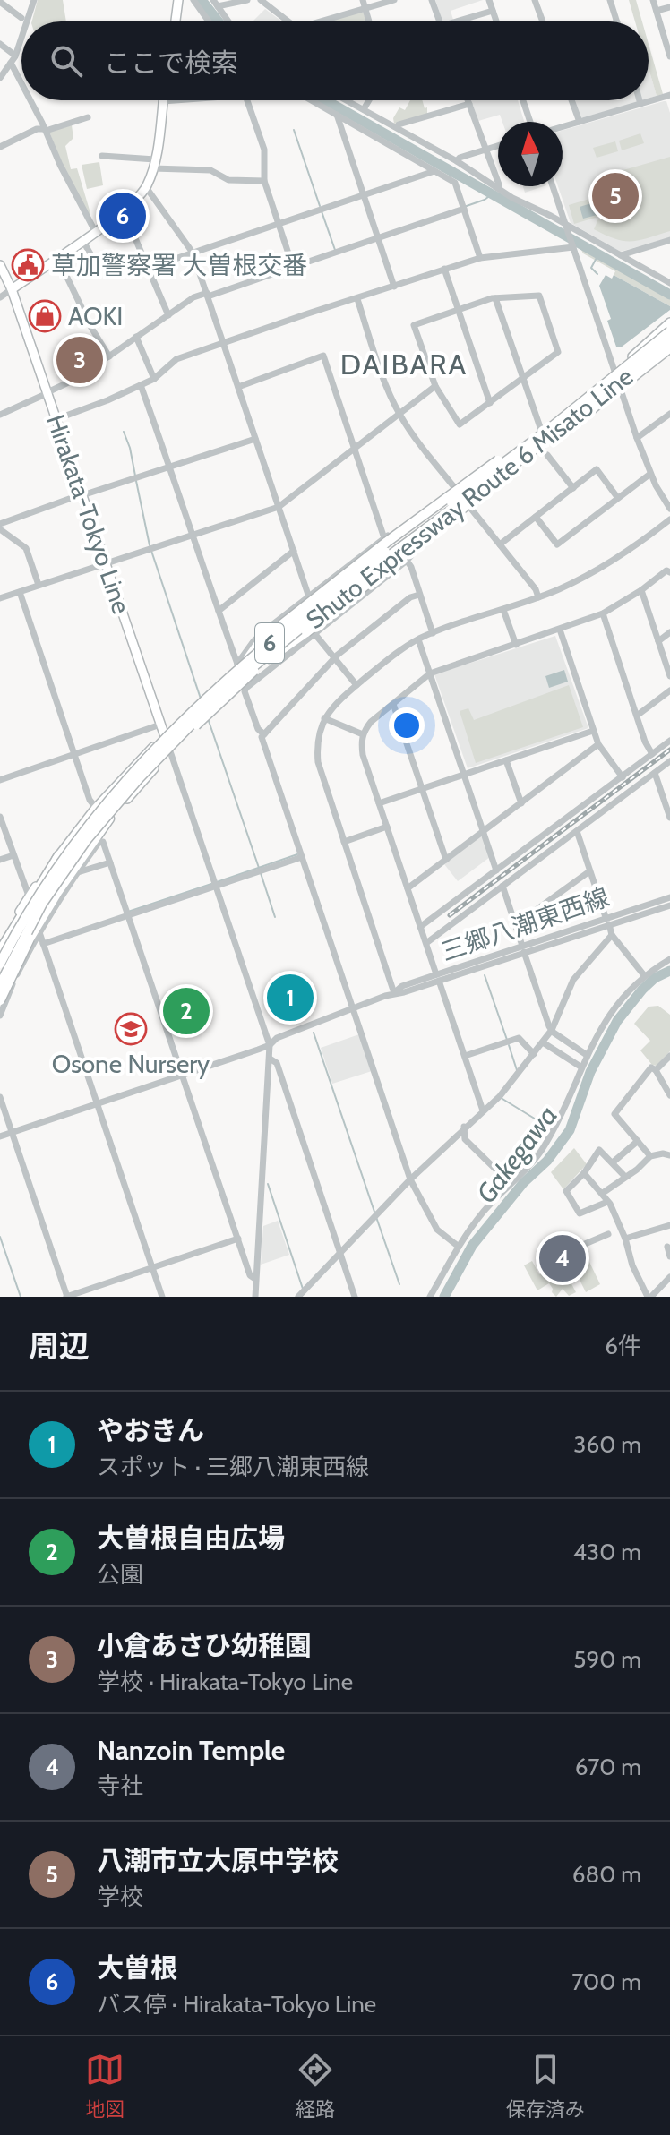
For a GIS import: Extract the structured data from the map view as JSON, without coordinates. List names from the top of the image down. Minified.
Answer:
{"streets":{"highway":["Shuto Expressway Route 6 Misato Line","6"],"main road":["Hirakata-Tokyo Line"],"street":["三郷八潮東西線"]},"districts":["DAIBARA"],"water":["Gakegawa"],"places":{"public building":["草加警察署 大曽根交番"],"shop":["AOKI"],"school or university":["Osone Nursery"]},"north":"top","page":{"search":"ここで検索","pins":["5","6","3","1","2","4"],"heading":["周辺","6件"],"list":[{"mark":"1","name":"やおきん","note":"スポット · 三郷八潮東西線","value":"360 m"},{"mark":"2","name":"大曽根自由広場","note":"公園","value":"430 m"},{"mark":"3","name":"小倉あさひ幼稚園","note":"学校 · Hirakata-Tokyo Line","value":"590 m"},{"mark":"4","name":"Nanzoin Temple","note":"寺社","value":"670 m"},{"mark":"5","name":"八潮市立大原中学校","note":"学校","value":"680 m"},{"mark":"6","name":"大曽根","note":"バス停 · Hirakata-Tokyo Line","value":"700 m"}],"nav":["地図","経路","保存済み"]}}
